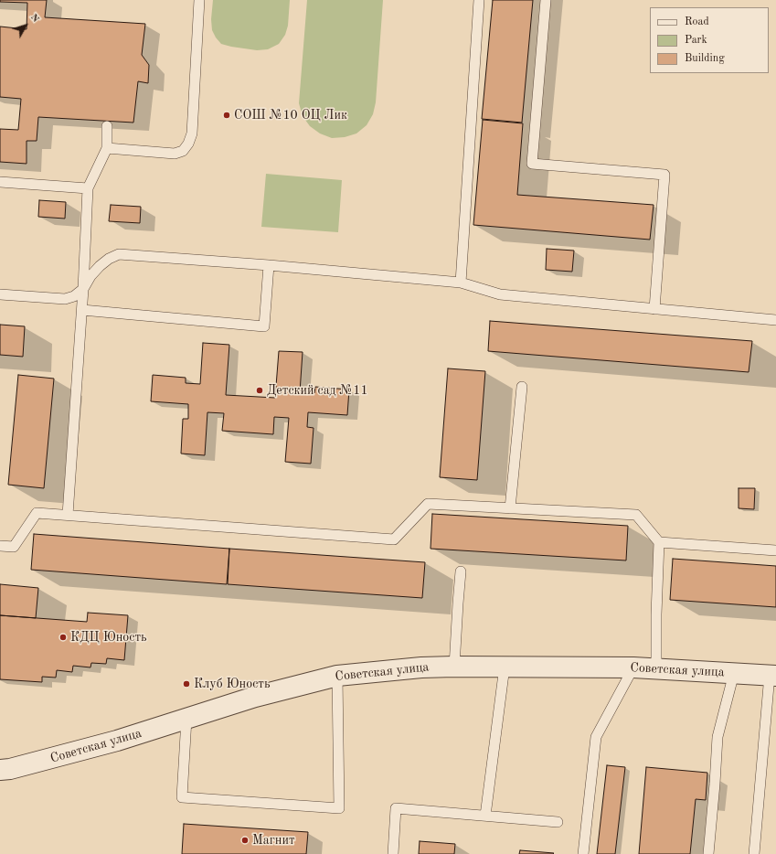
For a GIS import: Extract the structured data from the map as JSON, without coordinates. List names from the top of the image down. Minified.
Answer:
{"streets":{"street":["Советская улица"]},"places":["СОШ №10 ОЦ Лик","Детский сад №11","КДЦ Юность","Клуб Юность","Магнит"],"legend":["Road","Park","Building"],"north":"top right"}
